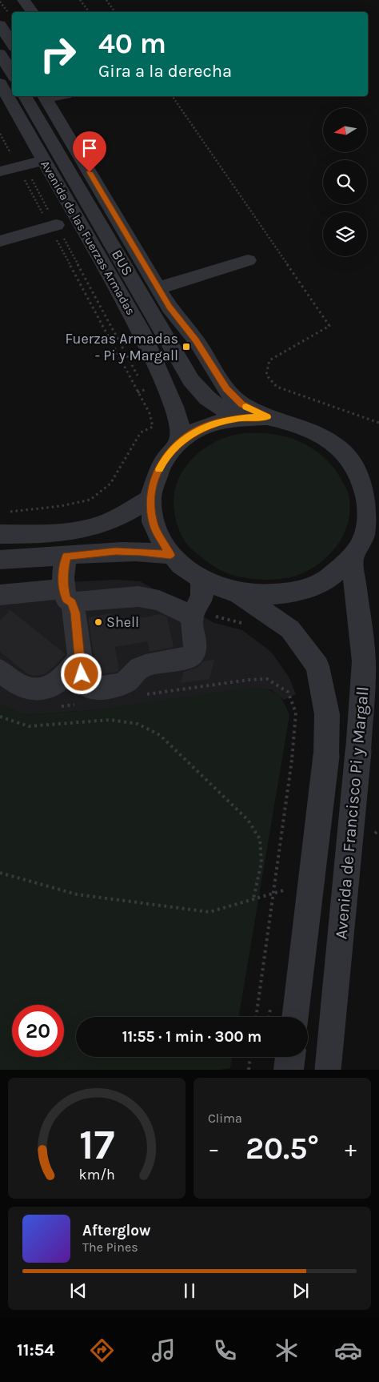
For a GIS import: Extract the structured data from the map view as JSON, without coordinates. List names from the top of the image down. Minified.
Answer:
{"streets":{"street":["Avenida de las Fuerzas Armadas","BUS","Avenida de Francisco Pi y Margall"]},"places":{"transit":["Fuerzas Armadas - Pi y Margall"],"other":["Shell"]},"north":"left","page":{"turn":["40 m","Gira a la derecha"],"limit":"20","trip":"11:55 · 1 min · 300 m","tile":"Clima","heat":["−","20.5°","+"],"song":["Afterglow","The Pines"],"tabs":"11:54","gauge":["17","km/h"]}}
